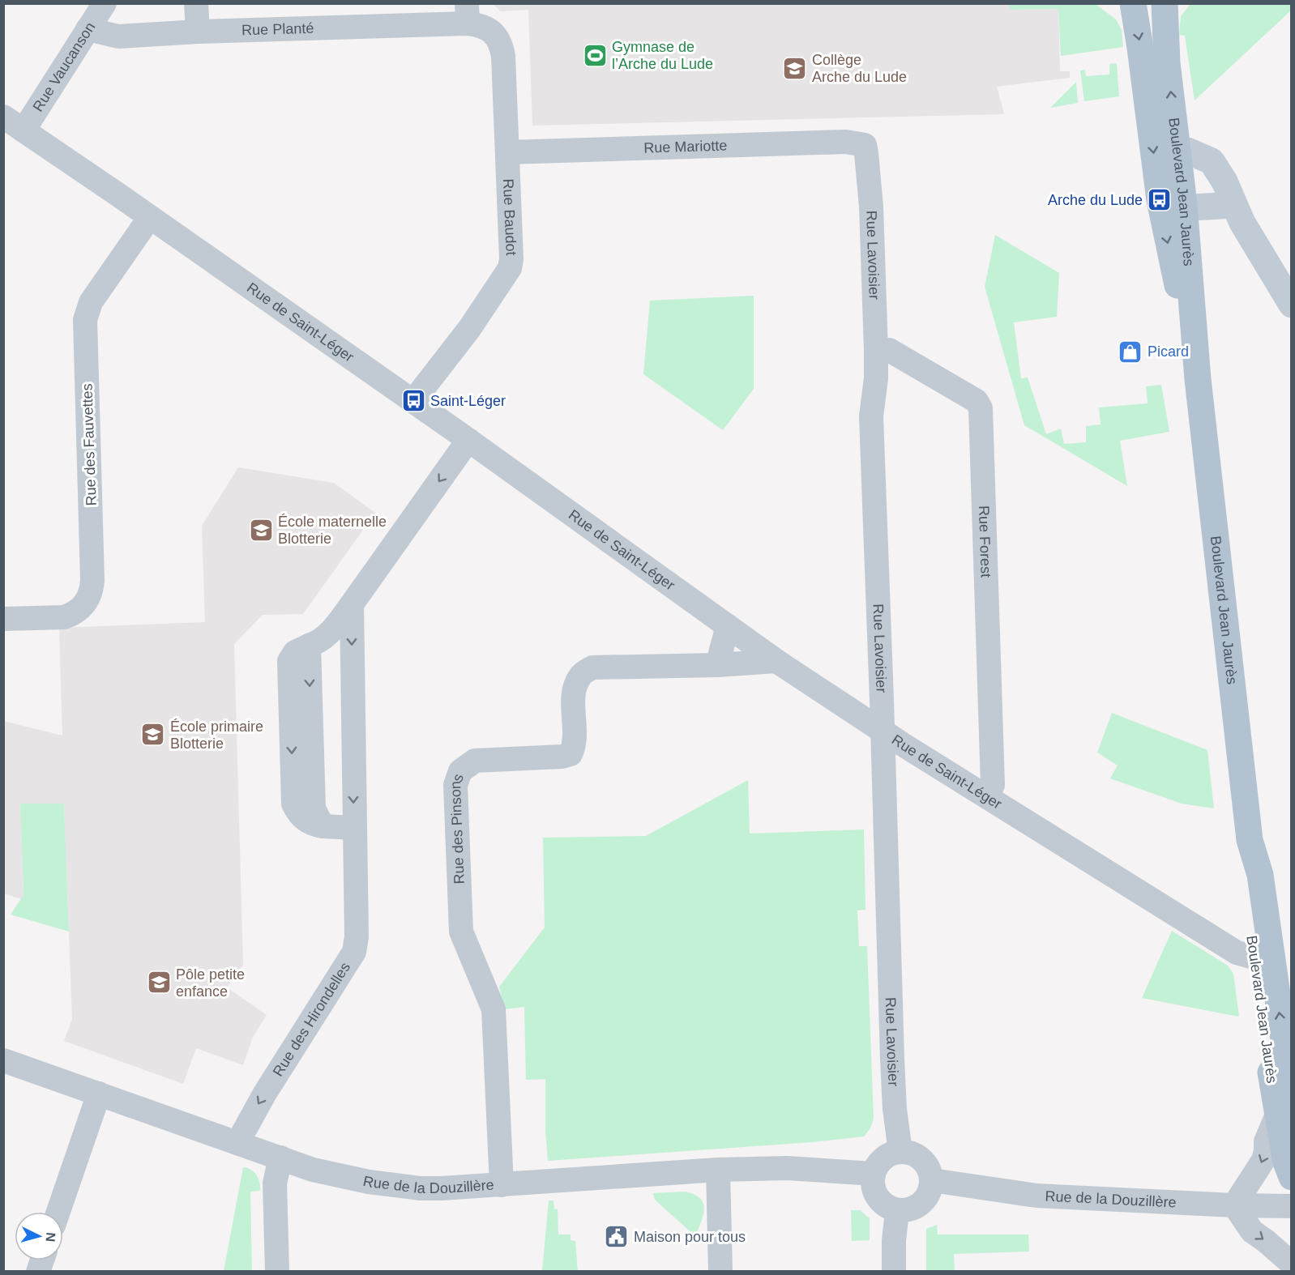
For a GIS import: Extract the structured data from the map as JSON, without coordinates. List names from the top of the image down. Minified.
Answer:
{"streets":{"main road":["Boulevard Jean Jaurès"],"street":["Rue Planté","Rue Vaucanson","Rue Mariotte","Rue Baudot","Rue Lavoisier","Rue de Saint-Léger","Rue des Fauvettes","Rue Forest","Rue des Pinsons","Rue des Hirondelles","Rue de la Douzillère"]},"crossings":[["Rue Planté","Rue Vaucanson"],["Rue Planté","Rue Baudot"],["Rue Vaucanson","Rue de Saint-Léger"],["Rue Mariotte","Rue Baudot"],["Rue Mariotte","Rue Lavoisier"],["Boulevard Jean Jaurès","Rue de Saint-Léger"],["Rue Baudot","Rue de Saint-Léger"],["Rue Lavoisier","Rue de Saint-Léger"],["Rue Lavoisier","Rue Forest"],["Rue Lavoisier","Rue de la Douzillère"],["Rue de Saint-Léger","Rue des Fauvettes"],["Rue de Saint-Léger","Rue Forest"],["Rue de Saint-Léger","Rue des Pinsons"],["Rue des Pinsons","Rue de la Douzillère"],["Rue des Hirondelles","Rue de la Douzillère"]],"one_way":["Rue des Hirondelles"],"places":{"sports":["Gymnase de l’Arche du Lude"],"school or university":["Collège Arche du Lude","École maternelle Blotterie","École primaire Blotterie","Pôle petite enfance"],"bus stop":["Arche du Lude","Saint-Léger"],"shop":["Picard"],"public building":["Maison pour tous"]},"north":"right"}
